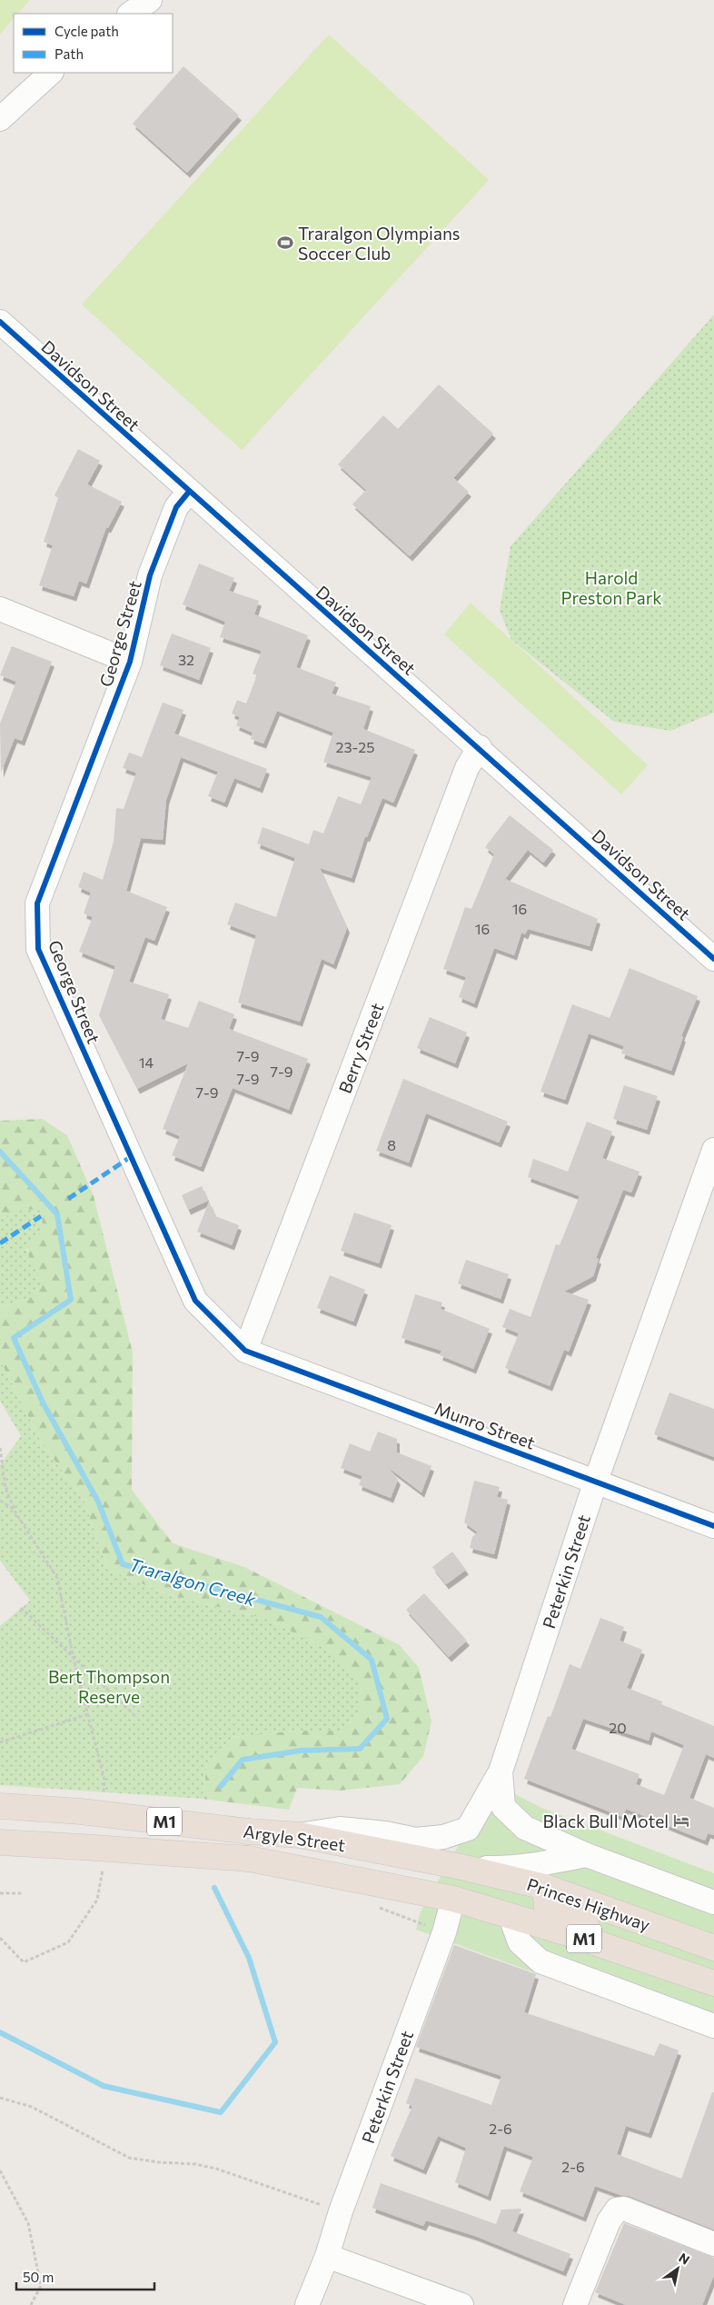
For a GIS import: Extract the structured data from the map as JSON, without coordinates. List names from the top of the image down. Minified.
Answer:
{"streets":{"highway":["Peterkin Street","M1","Argyle Street","Princes Highway"],"street":["Davidson Street","George Street","Berry Street","Munro Street"]},"crossings":[["Davidson Street","George Street"],["Davidson Street","Berry Street"],["George Street","Berry Street"],["George Street","Munro Street"],["Berry Street","Munro Street"],["Munro Street","Peterkin Street"],["Peterkin Street","Argyle Street"],["Peterkin Street","Princes Highway"],["Argyle Street","Princes Highway"]],"water":["Traralgon Creek"],"parks":["Harold Preston Park","Bert Thompson Reserve"],"places":{"sports":["Traralgon Olympians Soccer Club"],"hotel":["Black Bull Motel"]},"house_numbers":["32","23-25","16","16","7-9","14","7-9","7-9","7-9","8","20","2-6","2-6"],"legend":["Cycle path","Path"],"scale_bar":"50 m","north":"top right"}
